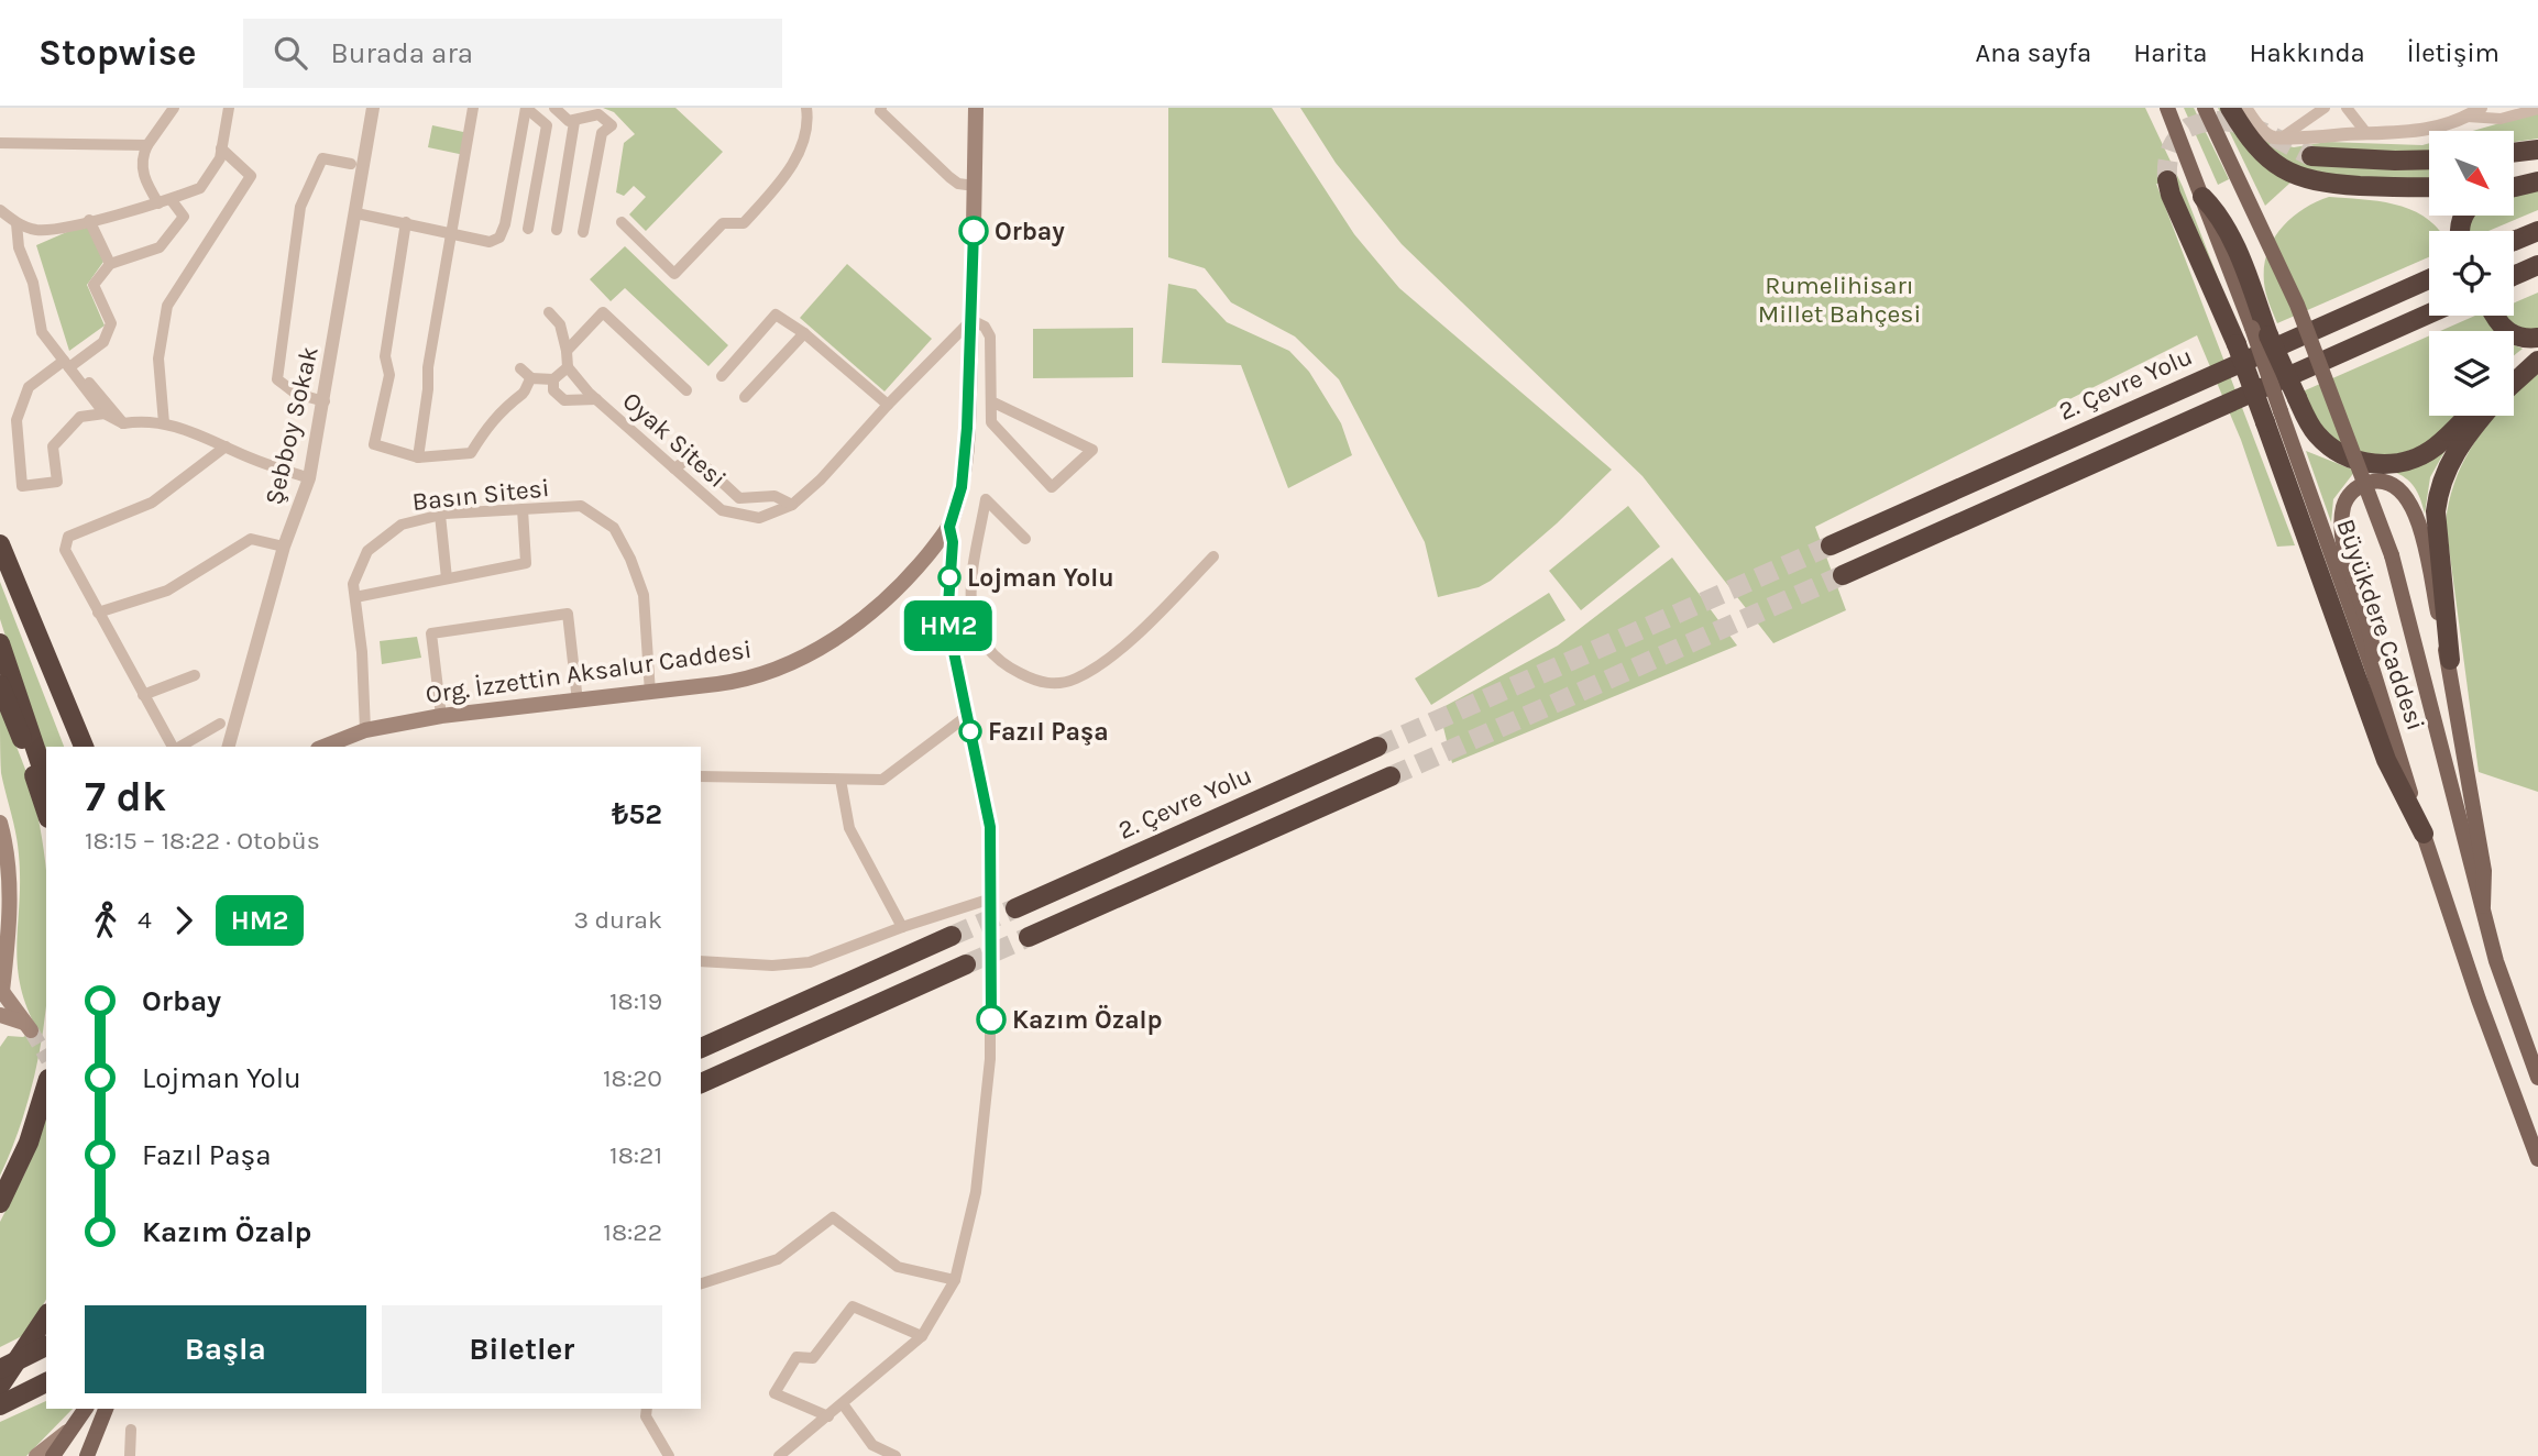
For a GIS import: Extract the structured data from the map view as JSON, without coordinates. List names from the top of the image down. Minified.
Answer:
{"streets":{"highway":["2. Çevre Yolu"],"main road":["Büyükdere Caddesi","Org. İzzettin Aksalur Caddesi"],"street":["Şebboy Sokak","Oyak Sitesi","Basın Sitesi"]},"crossings":[["Oyak Sitesi","Org. İzzettin Aksalur Caddesi"],["Basın Sitesi","Org. İzzettin Aksalur Caddesi"]],"parks":["Rumelihisarı Millet Bahçesi"],"places":["Orbay","Lojman Yolu","Fazıl Paşa","Kazım Özalp"],"lines":["bus line HM2"],"north":"bottom right","page":{"header":"Stopwise","search":"Burada ara","nav":["Ana sayfa","Harita","Hakkında","İletişim"],"on_map":"HM2","heading":["7 dk","18:15 – 18:22 · Otobüs","₺52"],"legs":["4","HM2","3 durak"],"list":[{"name":"Orbay","value":"18:19"},{"name":"Lojman Yolu","value":"18:20"},{"name":"Fazıl Paşa","value":"18:21"},{"name":"Kazım Özalp","value":"18:22"}],"buttons":["Başla","Biletler"]}}
